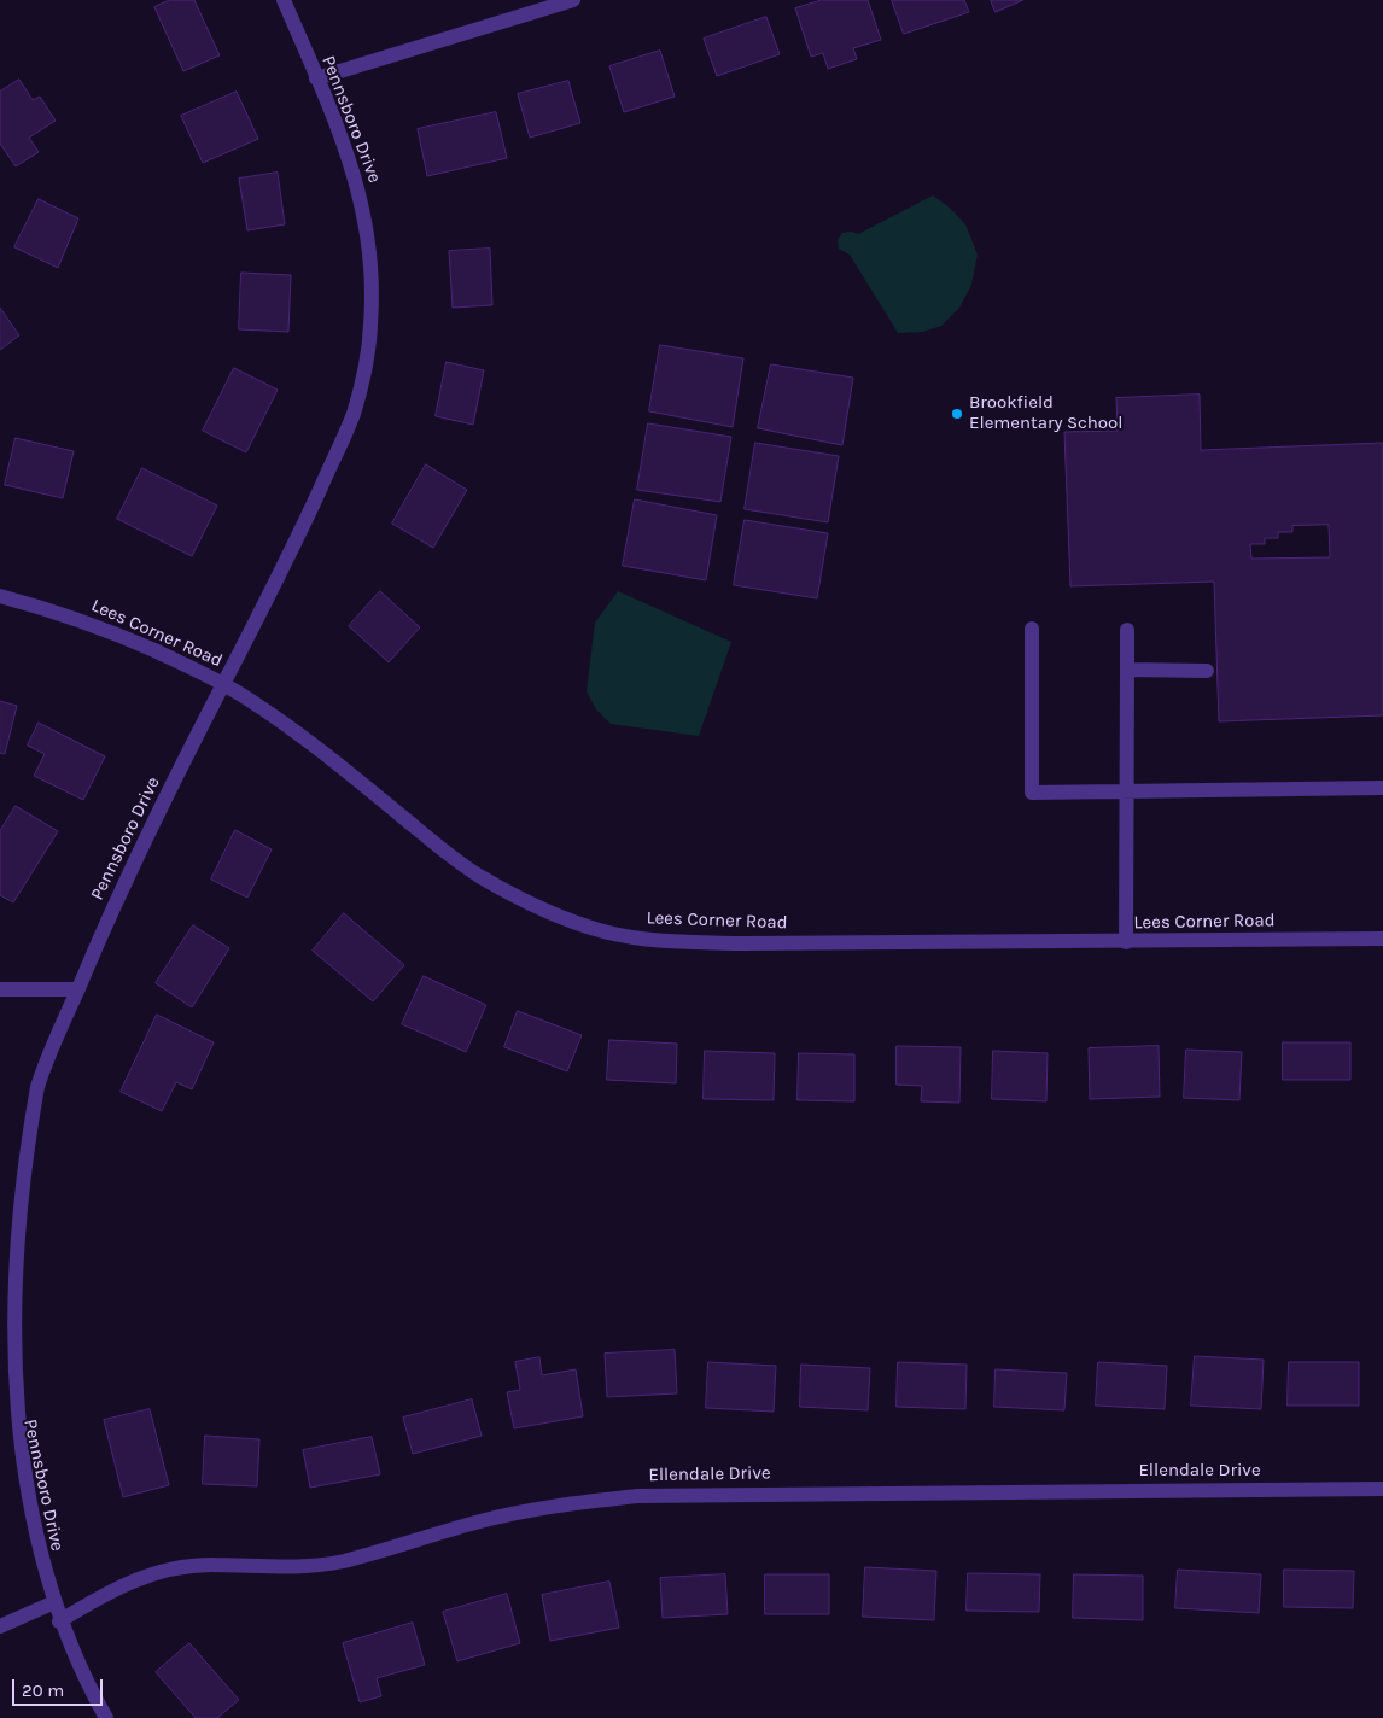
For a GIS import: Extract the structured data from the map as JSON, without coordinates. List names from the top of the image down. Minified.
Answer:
{"streets":{"street":["Pennsboro Drive","Lees Corner Road","Ellendale Drive"]},"crossings":[["Pennsboro Drive","Lees Corner Road"],["Pennsboro Drive","Ellendale Drive"]],"places":["Brookfield Elementary School"],"scale_bar":"20 m"}
